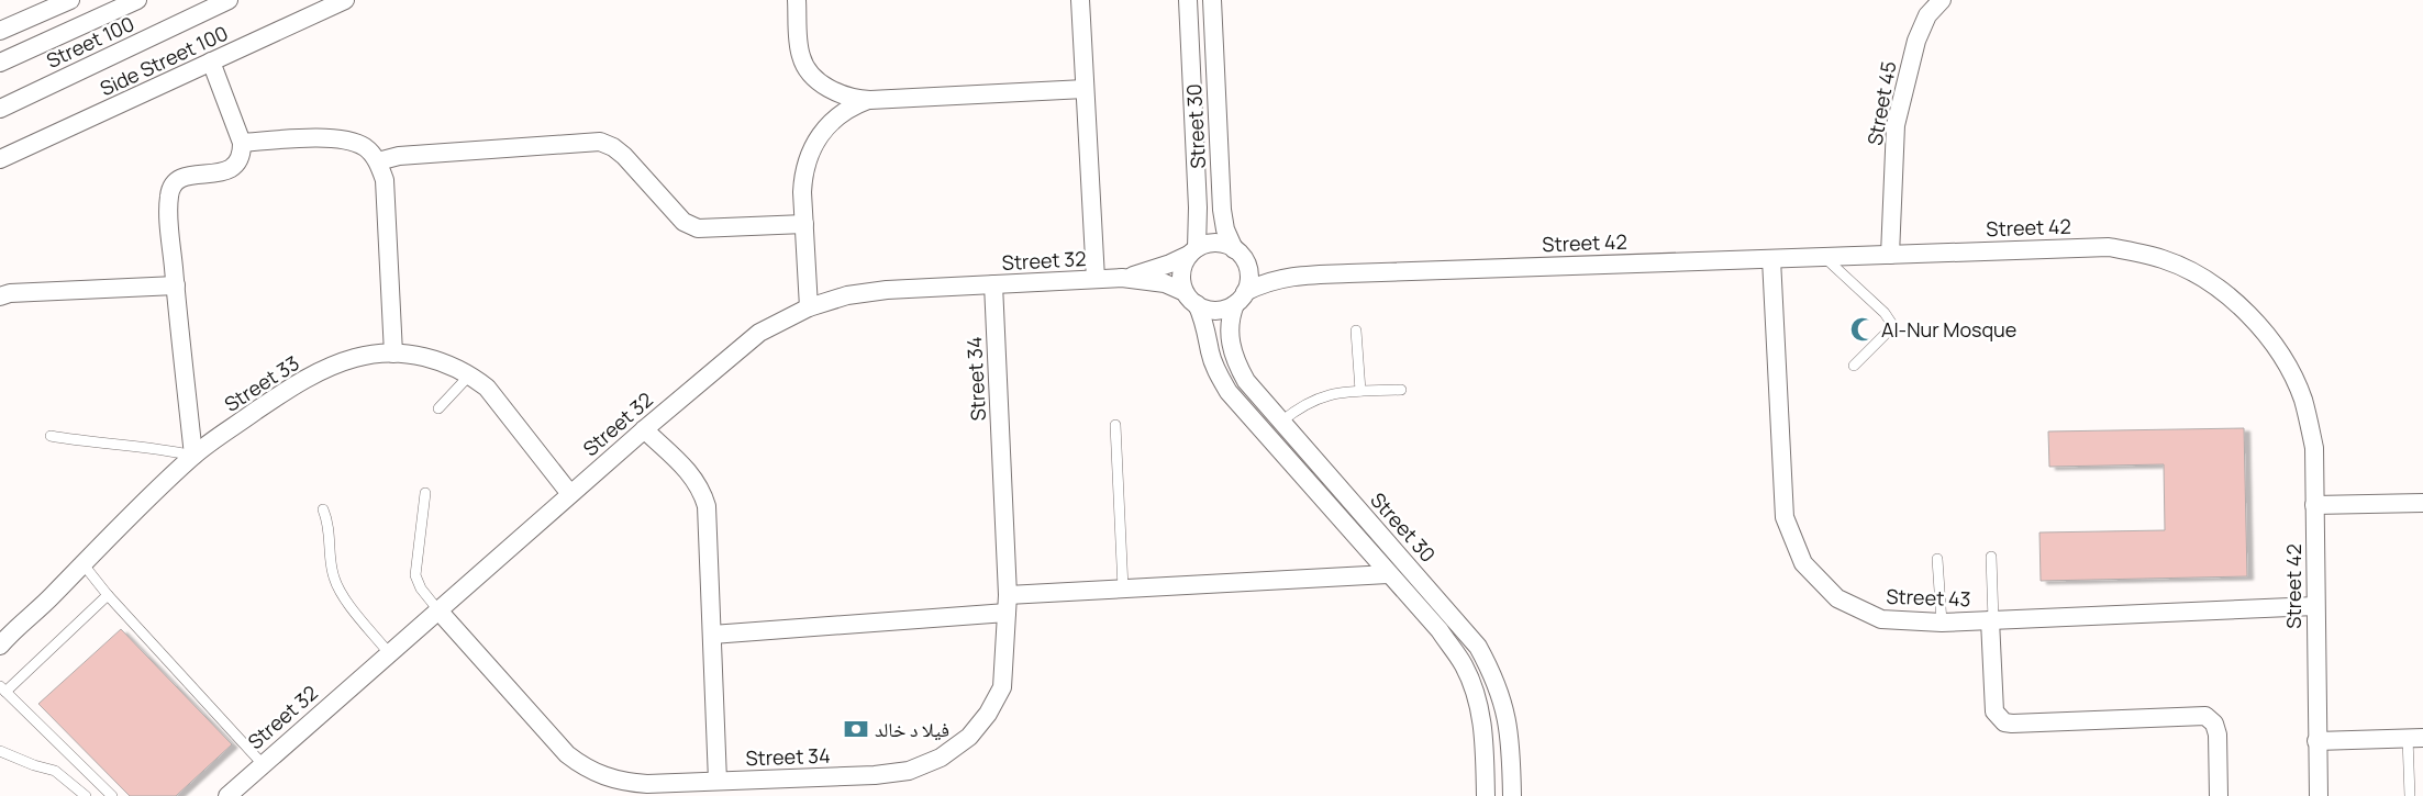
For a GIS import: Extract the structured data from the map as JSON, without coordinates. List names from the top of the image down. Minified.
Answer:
{"streets":{"street":["Street 100","Side Street 100","Street 45","Street 30","Street 42","Street 32","Street 34","Street 33","Street 43"]},"crossings":[["Street 45","Street 42"],["Street 30","Street 42"],["Street 30","Street 32"],["Street 42","Street 32"],["Street 42","Street 43"],["Street 32","Street 34"],["Street 32","Street 33"]],"places":{"mosque":["Al-Nur Mosque"],"bank":["فيلا د خالد"]}}
